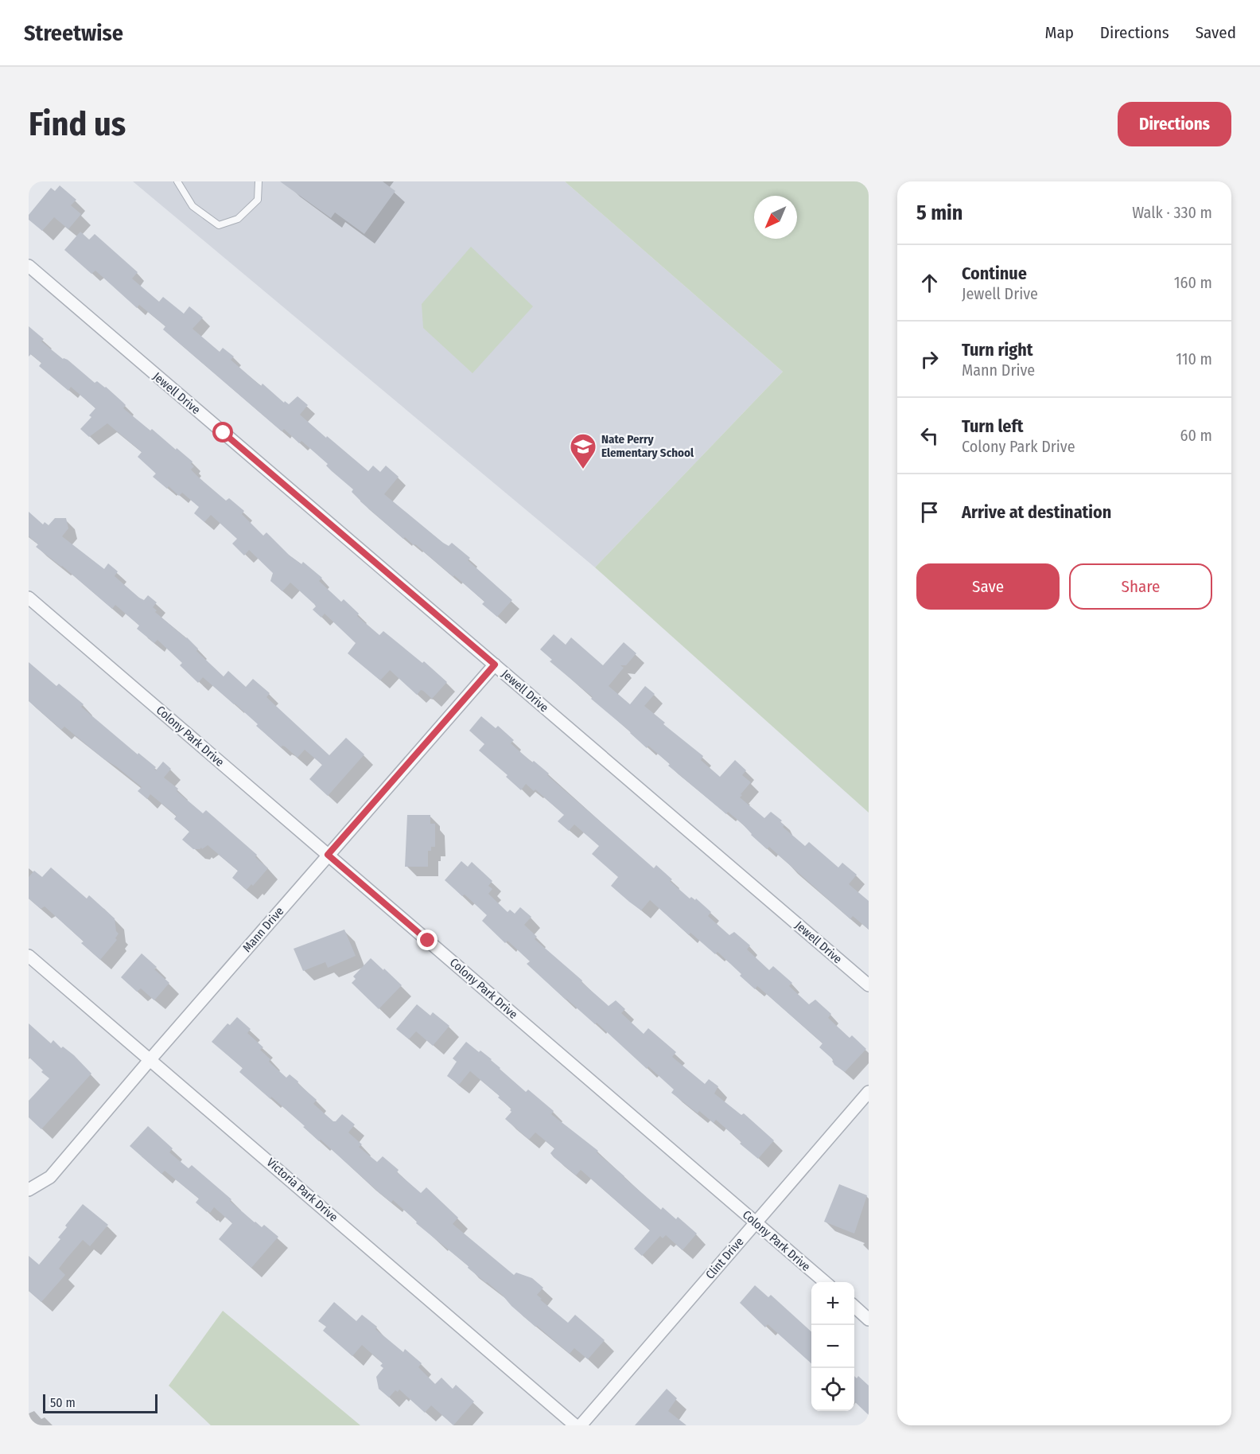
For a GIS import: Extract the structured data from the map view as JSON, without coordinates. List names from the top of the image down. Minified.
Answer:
{"streets":{"street":["Jewell Drive","Colony Park Drive","Mann Drive","Victoria Park Drive","Clint Drive"]},"crossings":[["Jewell Drive","Mann Drive"],["Colony Park Drive","Mann Drive"],["Colony Park Drive","Clint Drive"],["Mann Drive","Victoria Park Drive"]],"places":{"school or university":["Nate Perry Elementary School"]},"scale_bar":"50 m","north":"bottom left","page":{"header":"Streetwise","nav":["Map","Directions","Saved"],"buttons":["Directions",["Save","Share"]],"title":"Find us","heading":["5 min","Walk · 330 m"],"list":[["Continue","Jewell Drive","160 m"],["Turn right","Mann Drive","110 m"],["Turn left","Colony Park Drive","60 m"],"Arrive at destination"],"map_buttons":["+","−"],"scale":"50 m"}}
